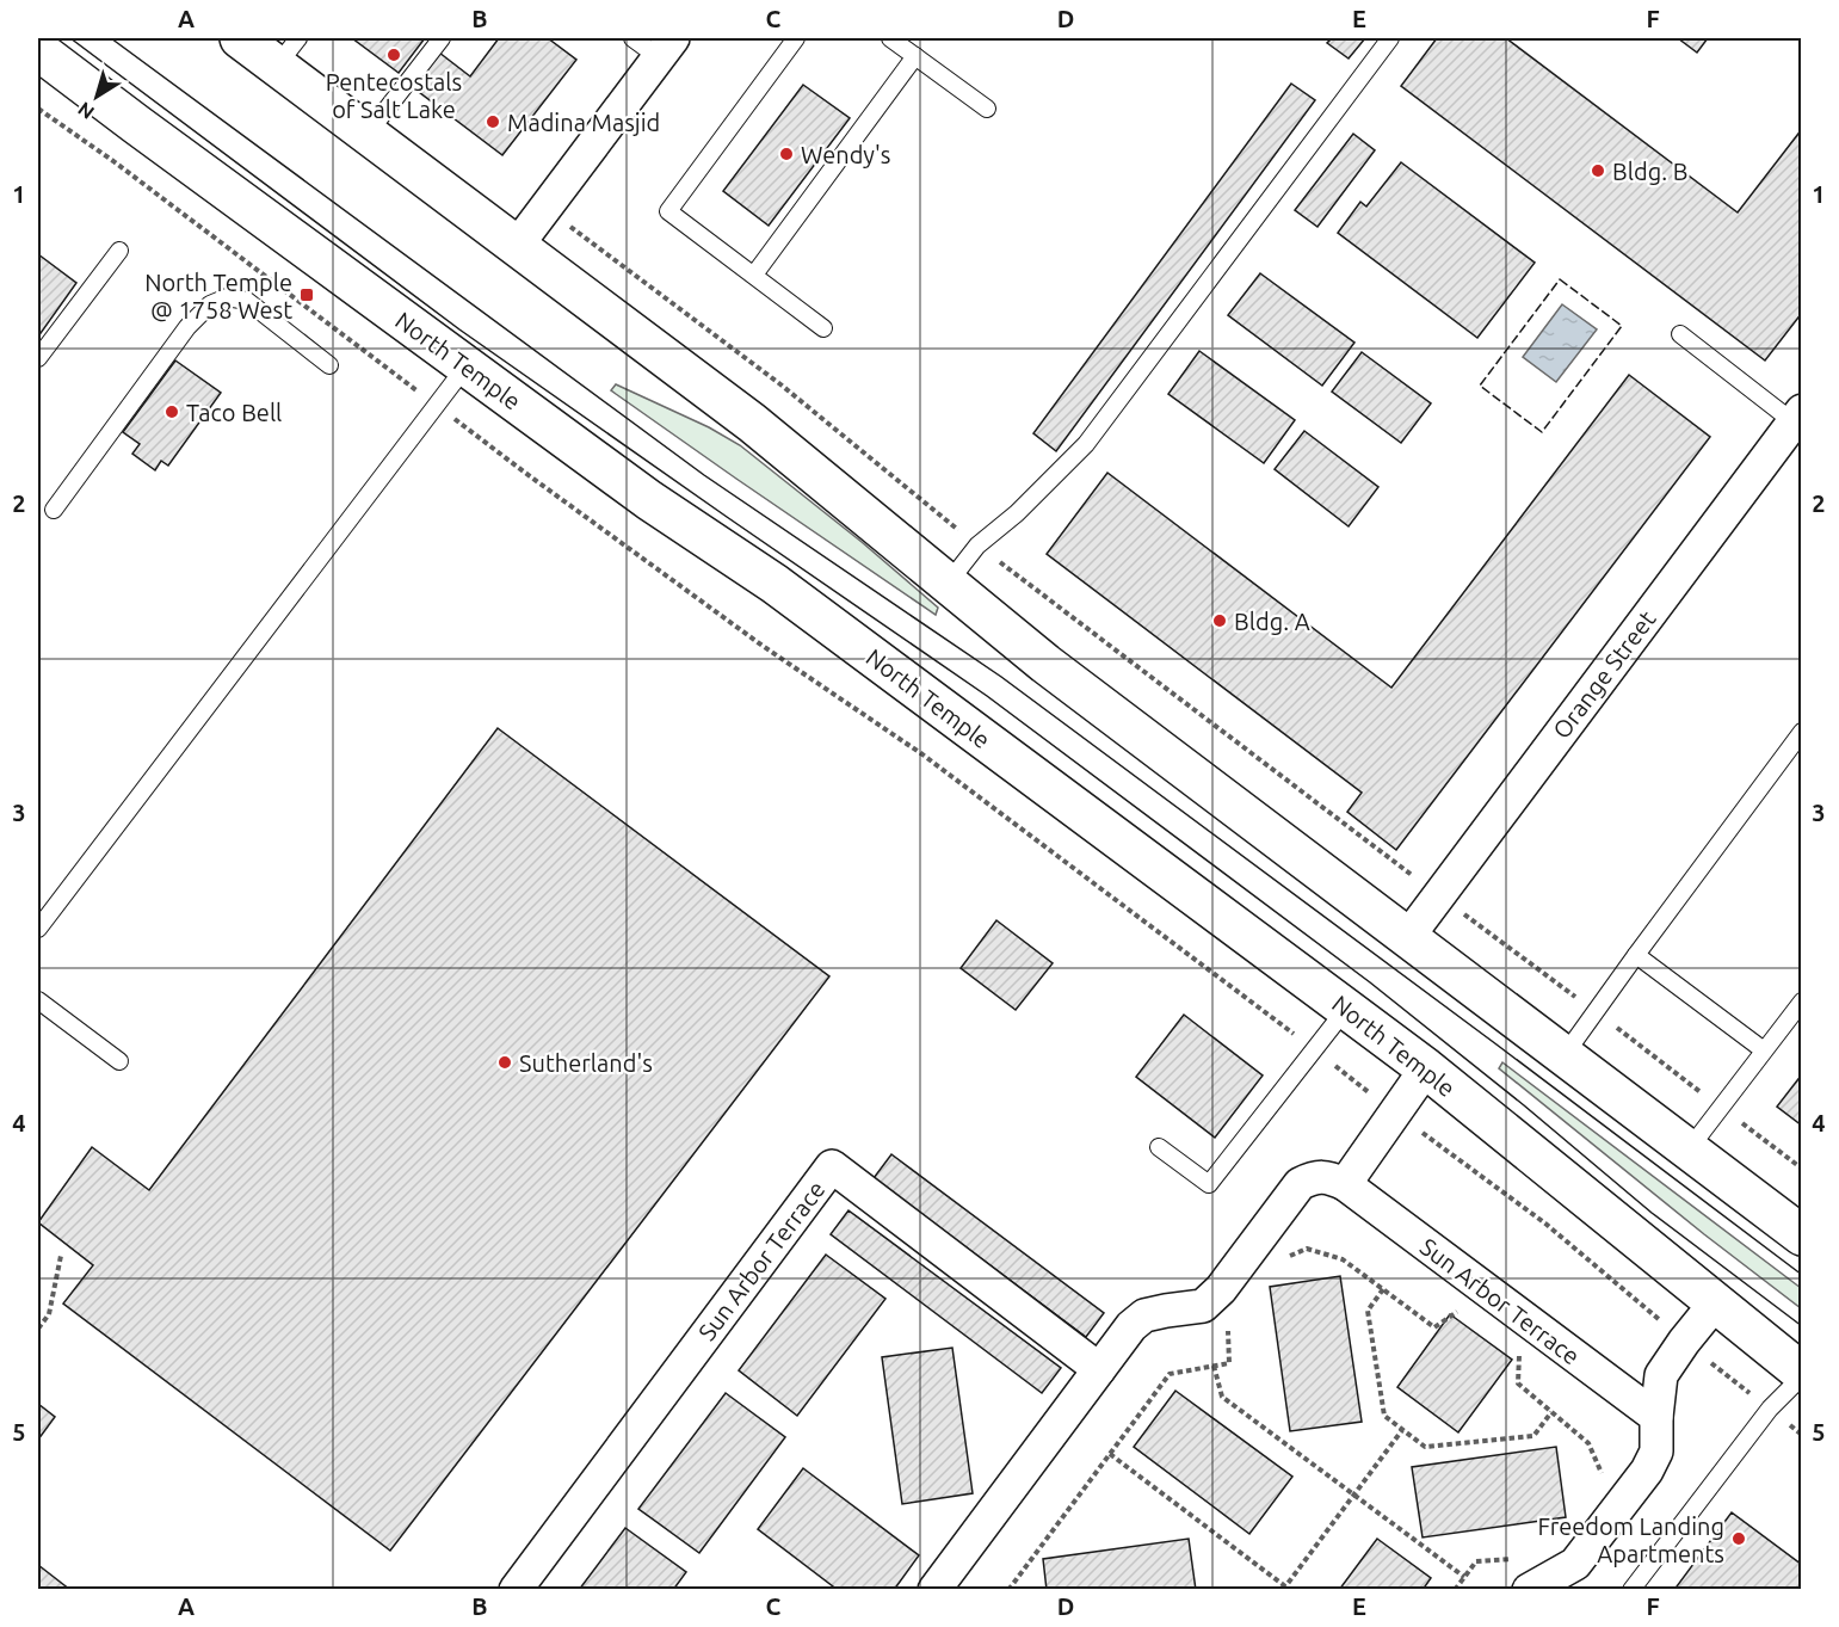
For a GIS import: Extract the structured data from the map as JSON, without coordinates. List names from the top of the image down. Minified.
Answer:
{"streets":{"main road":["North Temple"],"street":["Orange Street","Sun Arbor Terrace"]},"places":{"other":["Pentecostals of Salt Lake","Madina Masjid","Wendy's","Bldg. B","Taco Bell","Bldg. A","Sutherland's","Freedom Landing Apartments"],"transit":["North Temple @ 1758 West"]},"north":"bottom left","grid":{"columns":["A","B","C","D","E","F"],"rows":["1","2","3","4","5"]}}
